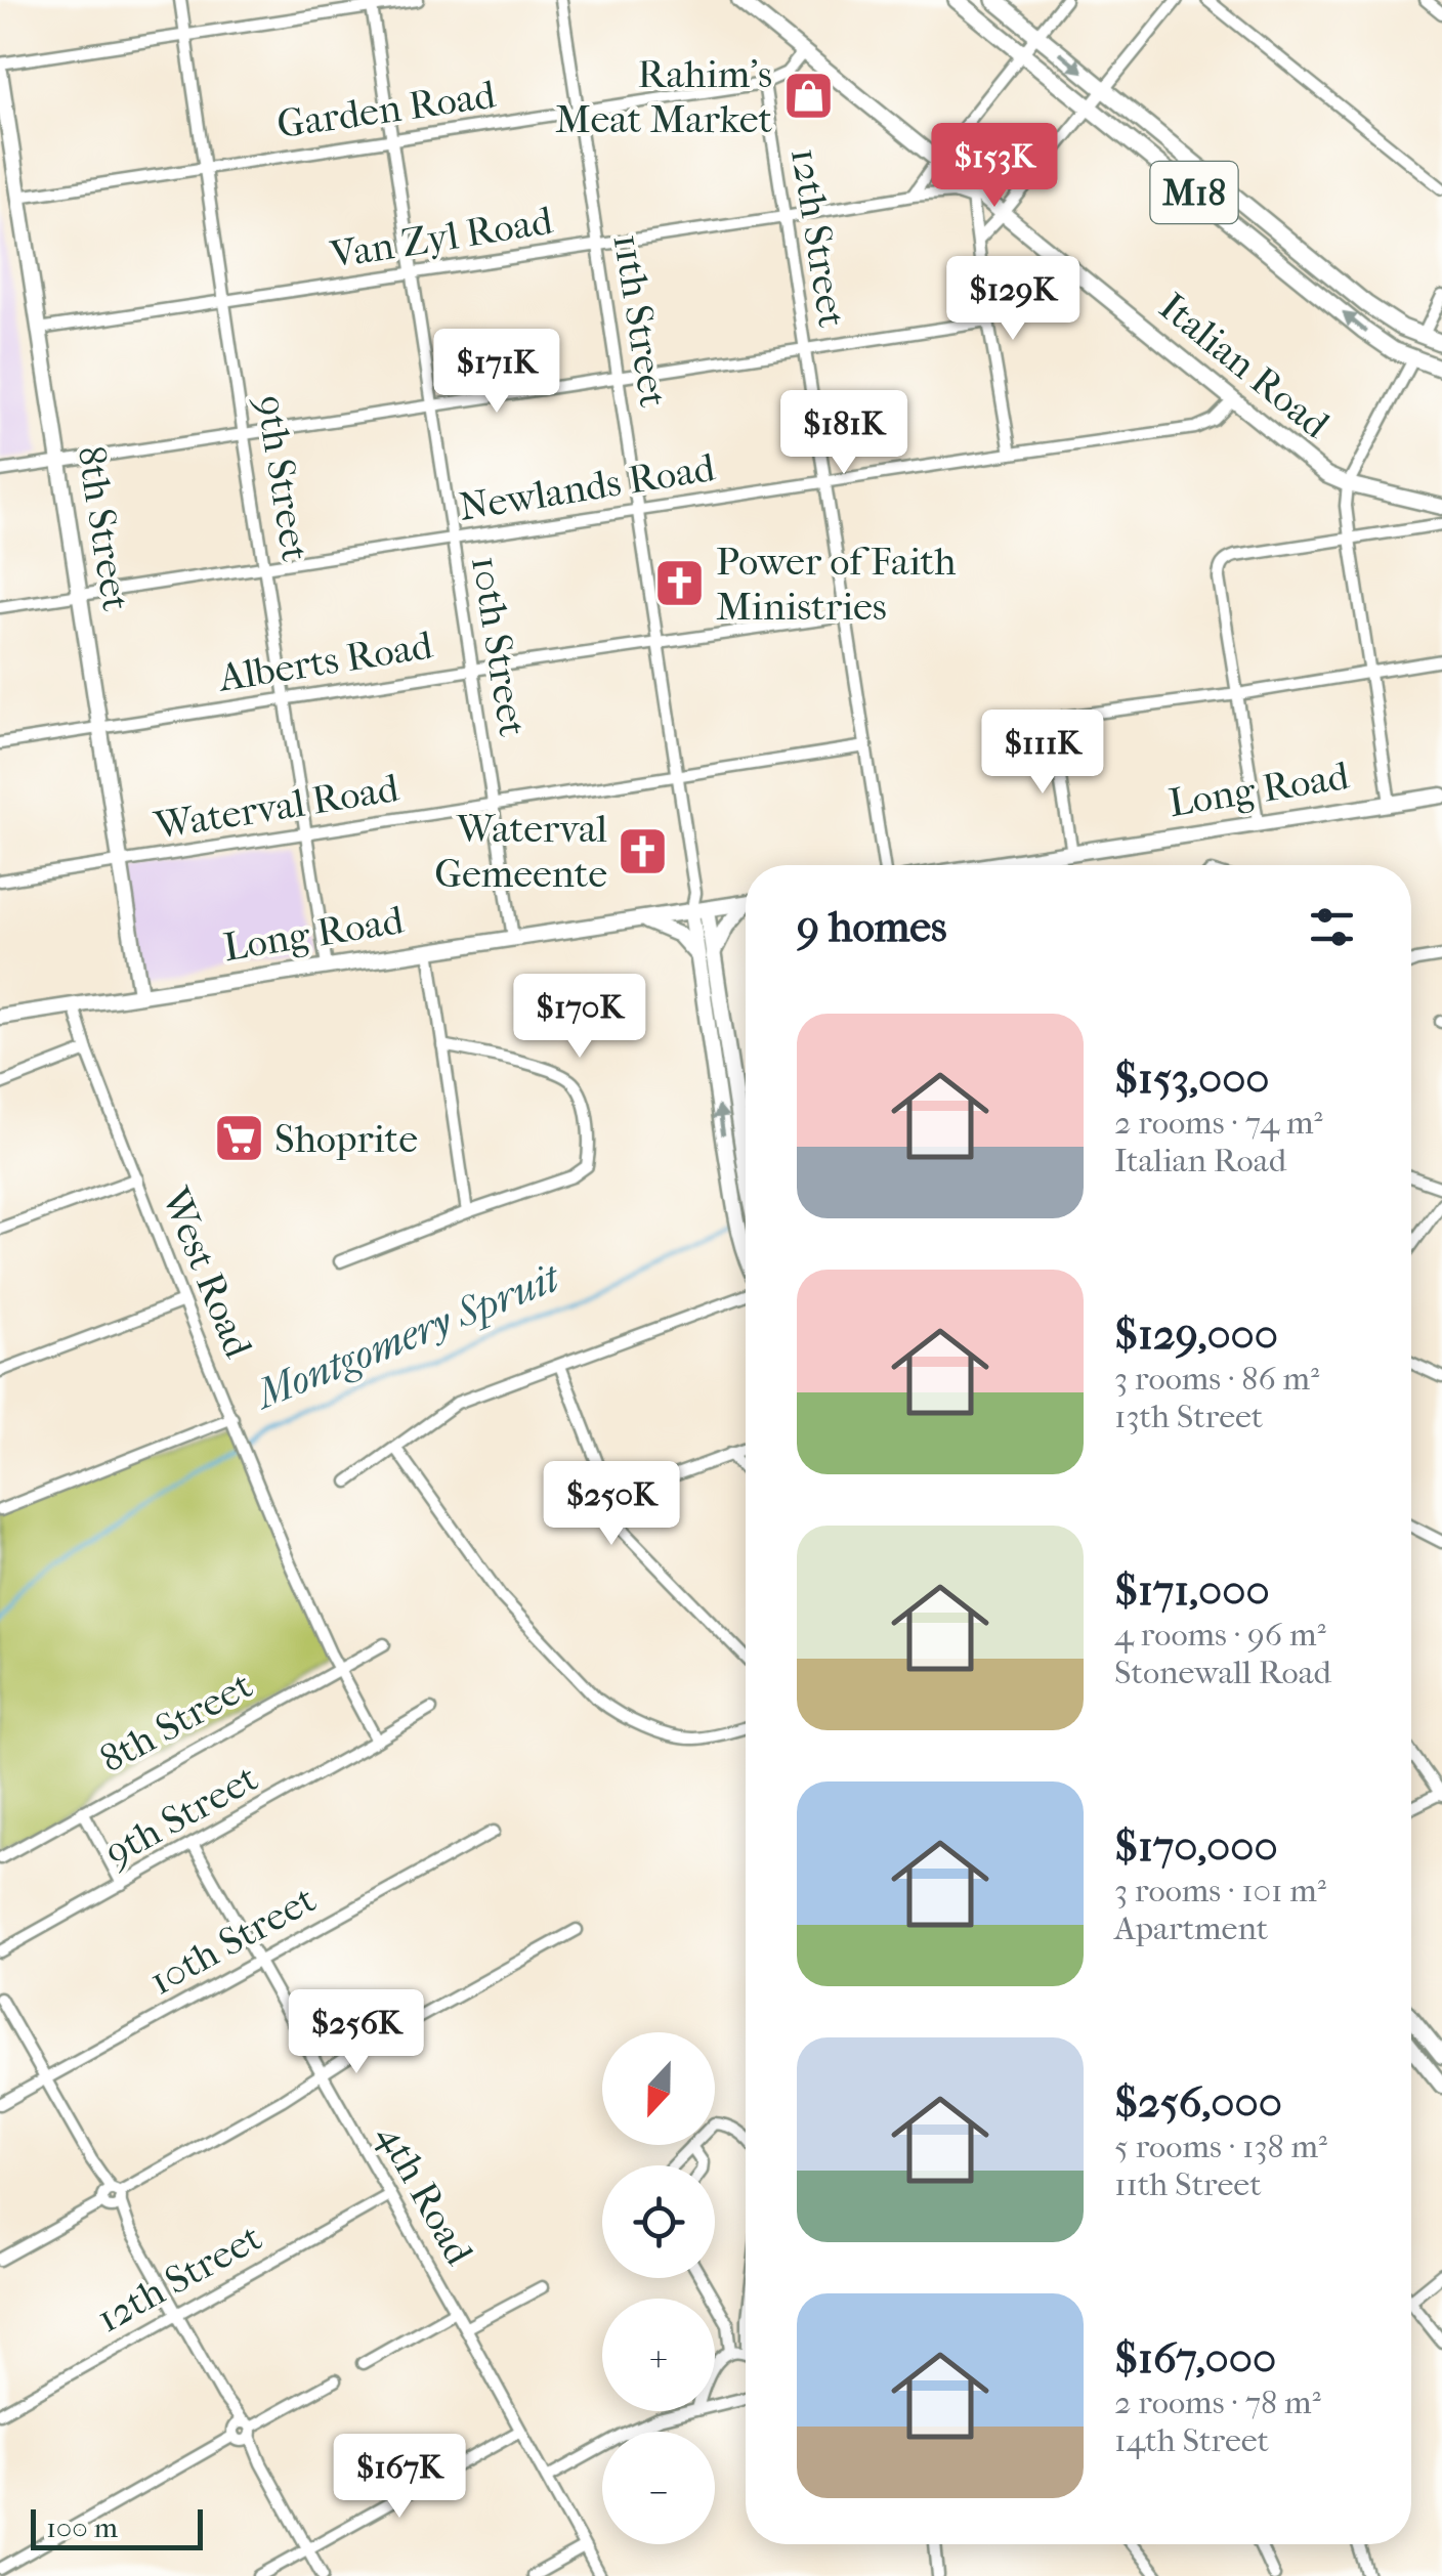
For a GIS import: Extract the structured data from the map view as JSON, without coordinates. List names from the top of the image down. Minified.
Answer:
{"streets":{"main road":["M18","Italian Road","8th Street","Long Road"],"street":["Garden Road","Van Zyl Road","12th Street","11th Street","9th Street","Newlands Road","10th Street","Alberts Road","Waterval Road","West Road","4th Road"]},"crossings":[["Garden Road","12th Street"],["Garden Road","11th Street"],["Garden Road","9th Street"],["Garden Road","8th Street"],["Garden Road","10th Street"],["Van Zyl Road","12th Street"],["Van Zyl Road","11th Street"],["Van Zyl Road","Italian Road"],["Van Zyl Road","9th Street"],["Van Zyl Road","8th Street"],["Van Zyl Road","10th Street"],["12th Street","Newlands Road"],["12th Street","Alberts Road"],["12th Street","Waterval Road"],["12th Street","4th Road"],["11th Street","Newlands Road"],["11th Street","Alberts Road"],["11th Street","Long Road"],["11th Street","Waterval Road"],["Italian Road","Newlands Road"],["9th Street","Newlands Road"],["9th Street","Alberts Road"],["9th Street","Long Road"],["9th Street","Waterval Road"],["9th Street","West Road"],["9th Street","4th Road"],["Newlands Road","8th Street"],["Newlands Road","10th Street"],["8th Street","Alberts Road"],["8th Street","Long Road"],["8th Street","Waterval Road"],["8th Street","West Road"],["10th Street","Alberts Road"],["10th Street","Long Road"],["10th Street","Waterval Road"],["10th Street","4th Road"],["Long Road","West Road"]],"water":["Montgomery Spruit"],"places":{"shop":["Rahim's Meat Market"],"church":["Power of Faith Ministries","Waterval Gemeente"],"supermarket":["Shoprite"]},"scale_bar":"100 m","north":"bottom","page":{"price":["$153K","$129K","$171K","$181K","$111K","$170K","$250K","$256K","$167K"],"heading":"9 homes","list":[{"name":"$153,000","note":"2 rooms · 74 m² · Italian Road"},{"name":"$129,000","note":"3 rooms · 86 m² · 13th Street"},{"name":"$171,000","note":"4 rooms · 96 m² · Stonewall Road"},{"name":"$170,000","note":"3 rooms · 101 m² · Apartment"},{"name":"$256,000","note":"5 rooms · 138 m² · 11th Street"},{"name":"$167,000","note":"2 rooms · 78 m² · 14th Street"}],"map_buttons":["+","−"],"scale":"100 m"}}
